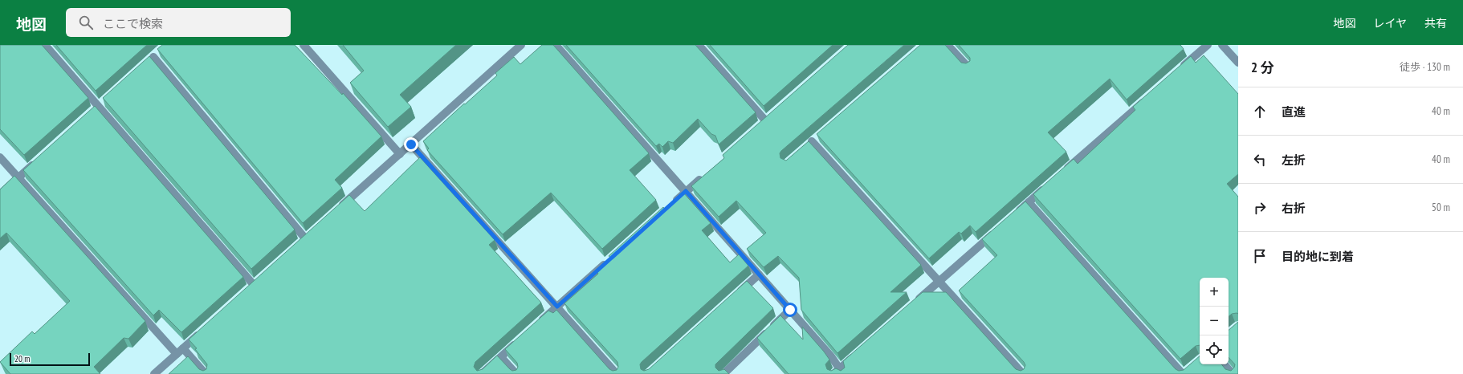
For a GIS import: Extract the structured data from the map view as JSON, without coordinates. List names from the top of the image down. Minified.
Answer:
{"scale_bar":"20 m","page":{"header":"地図","search":"ここで検索","nav":["地図","レイヤ","共有"],"heading":["2 分","徒歩 · 130 m"],"list":[["直進","40 m"],["左折","40 m"],["右折","50 m"],"目的地に到着"],"map_buttons":["+","−"],"scale":"20 m"}}
